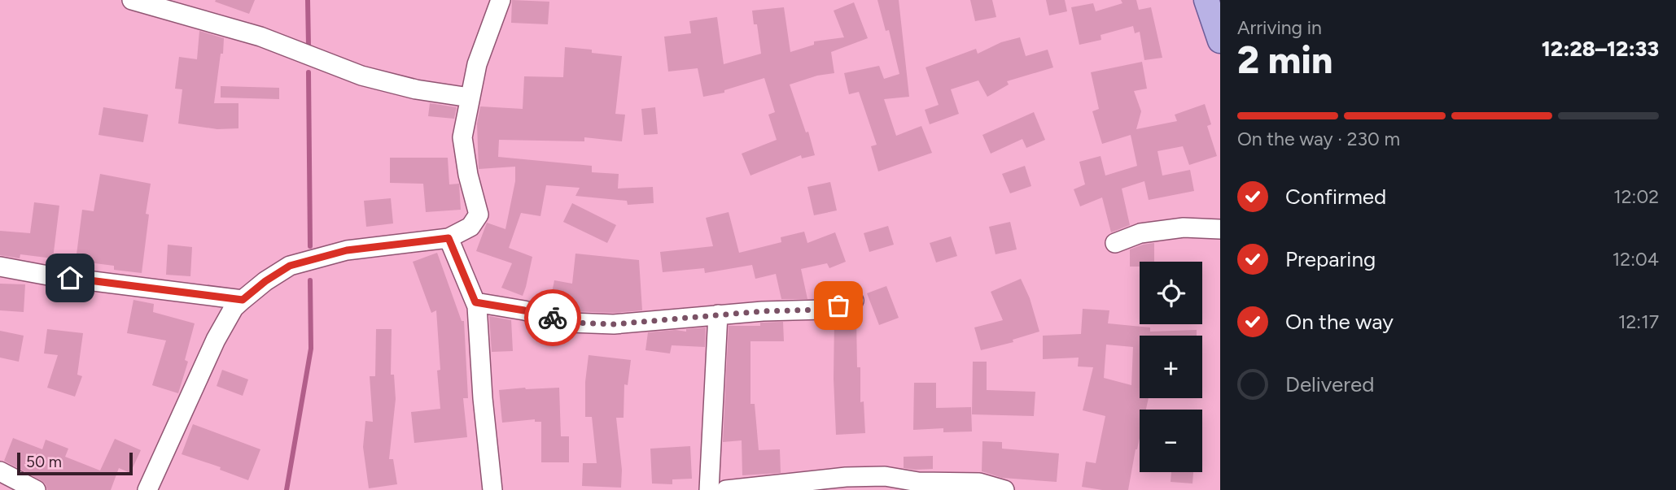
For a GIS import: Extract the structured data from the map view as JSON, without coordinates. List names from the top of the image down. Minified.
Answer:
{"scale_bar":"50 m","page":{"heading":["2 min","Arriving in","12:28–12:33"],"bar":"On the way · 230 m","list":[["Confirmed","12:02"],["Preparing","12:04"],["On the way","12:17"],"Delivered"],"map_buttons":["+","−"],"scale":"50 m"}}
